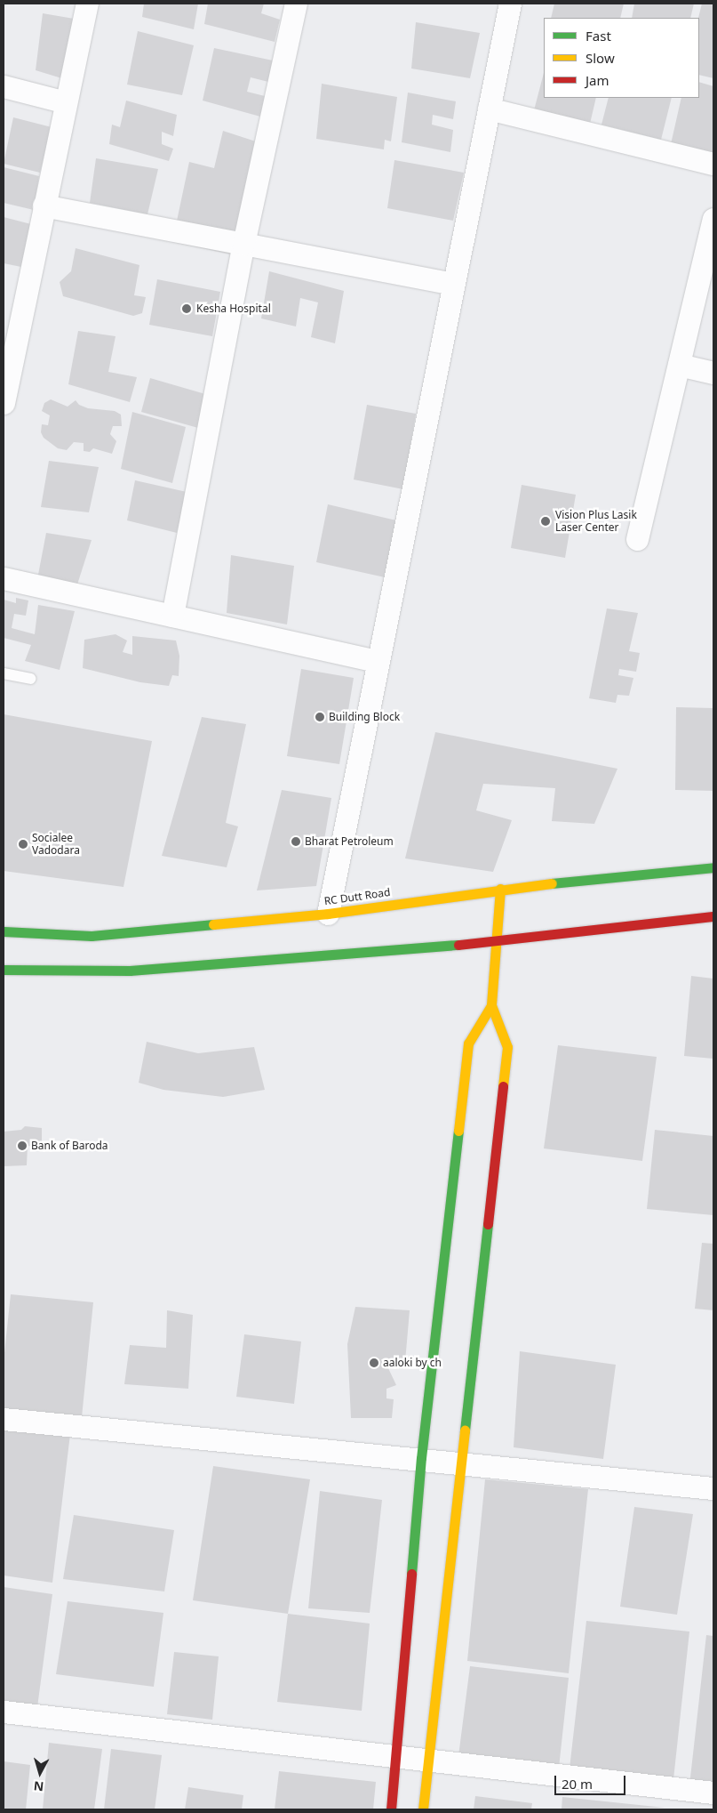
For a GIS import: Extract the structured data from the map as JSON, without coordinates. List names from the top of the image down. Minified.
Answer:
{"streets":{"street":["RC Dutt Road"]},"places":["Kesha Hospital","Vision Plus Lasik Laser Center","Building Block","Bharat Petroleum","Socialee Vadodara","Bank of Baroda","aaloki by ch"],"legend":["Fast","Slow","Jam"],"scale_bar":"20 m","north":"bottom"}
